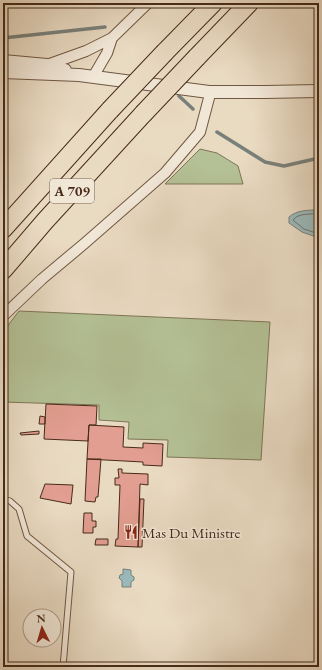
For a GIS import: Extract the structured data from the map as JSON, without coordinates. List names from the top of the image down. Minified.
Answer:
{"streets":{"highway":["A 709"]},"places":{"restaurant":["Mas Du Ministre"]},"north":"top"}
